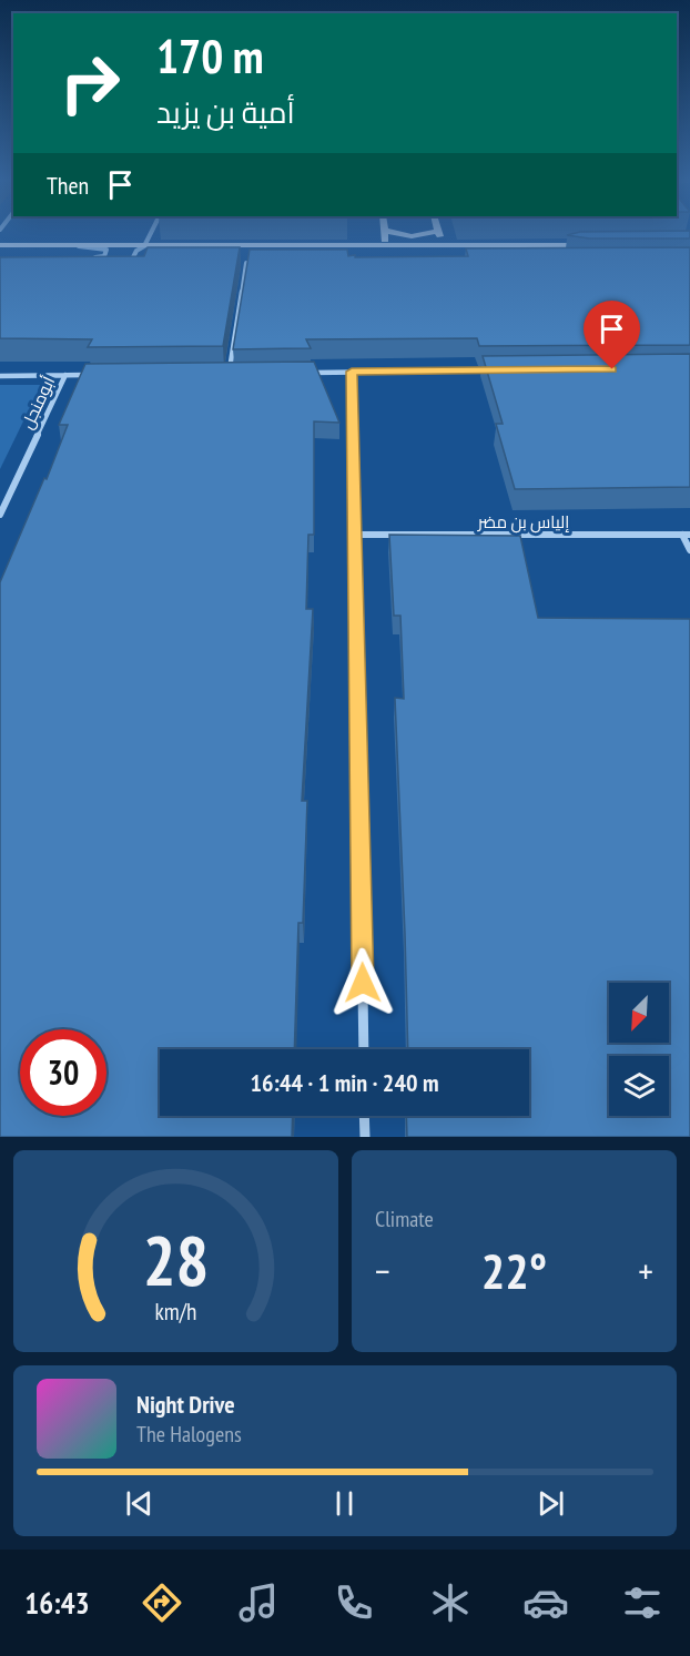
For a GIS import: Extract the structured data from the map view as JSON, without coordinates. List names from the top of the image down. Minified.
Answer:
{"streets":{"street":["أبومنجل","إلياس بن مضر"]},"north":"bottom left","page":{"turn":["170 m","أمية بن يزيد"],"then":"Then","limit":"30","trip":"16:44 · 1 min · 240 m","tile":"Climate","heat":["−","22°","+"],"song":["Night Drive","The Halogens"],"tabs":"16:43","gauge":["28","km/h"]}}
